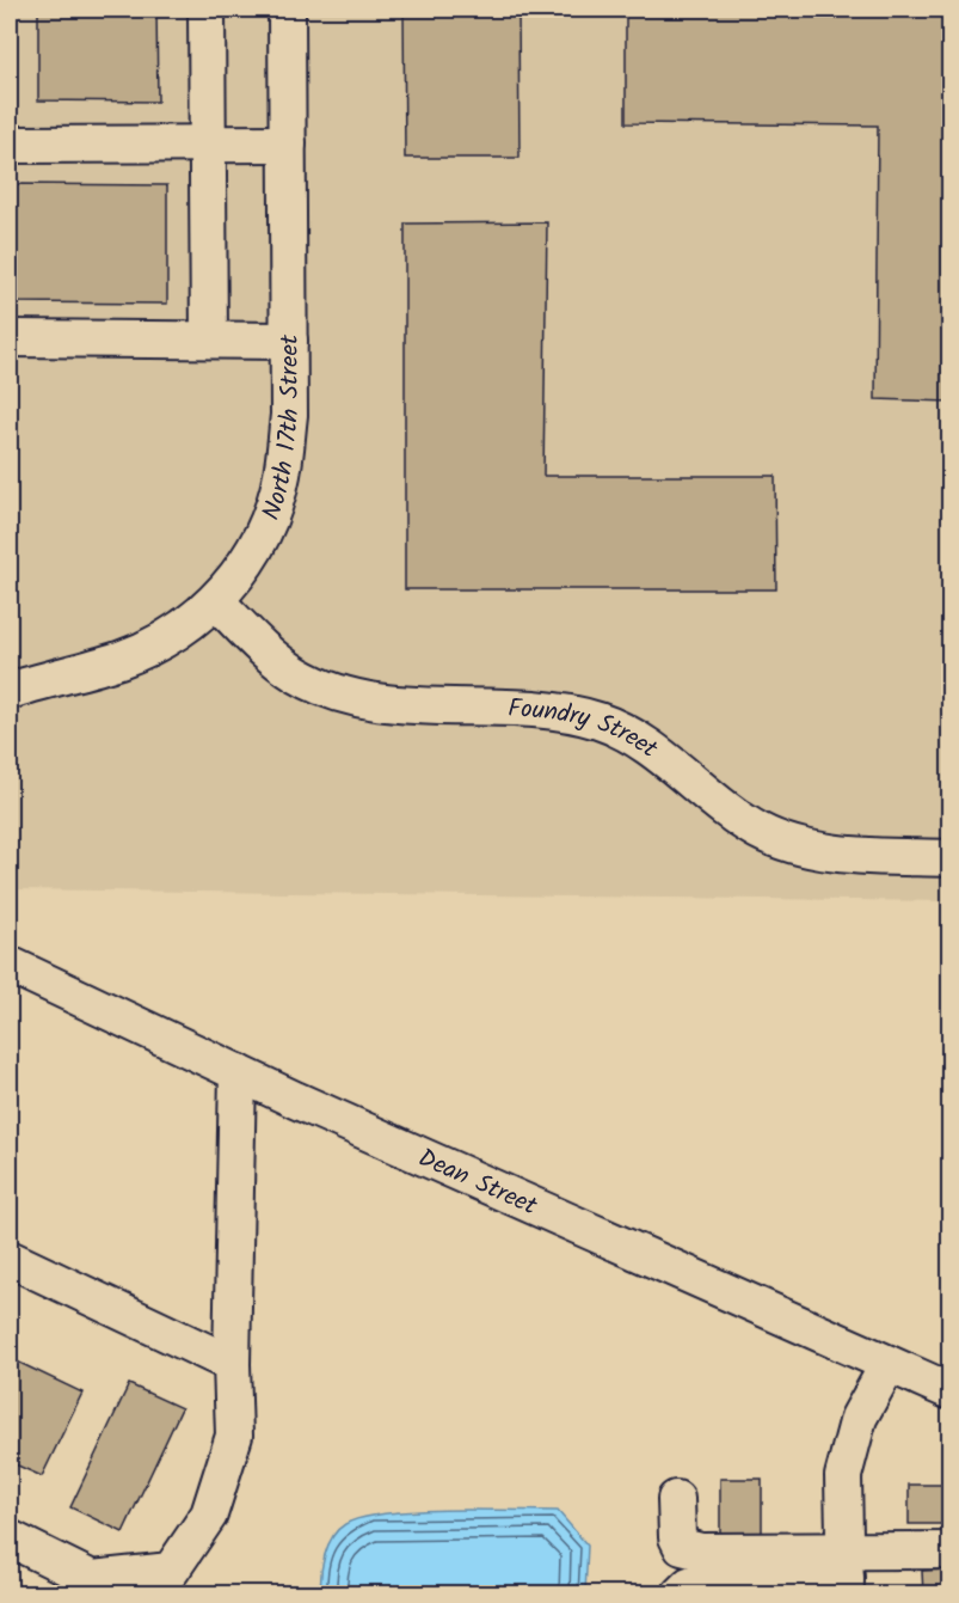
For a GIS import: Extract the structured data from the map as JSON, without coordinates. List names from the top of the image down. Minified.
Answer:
{"streets":{"street":["North 17th Street","Foundry Street","Dean Street"]},"crossings":[["North 17th Street","Foundry Street"]]}
